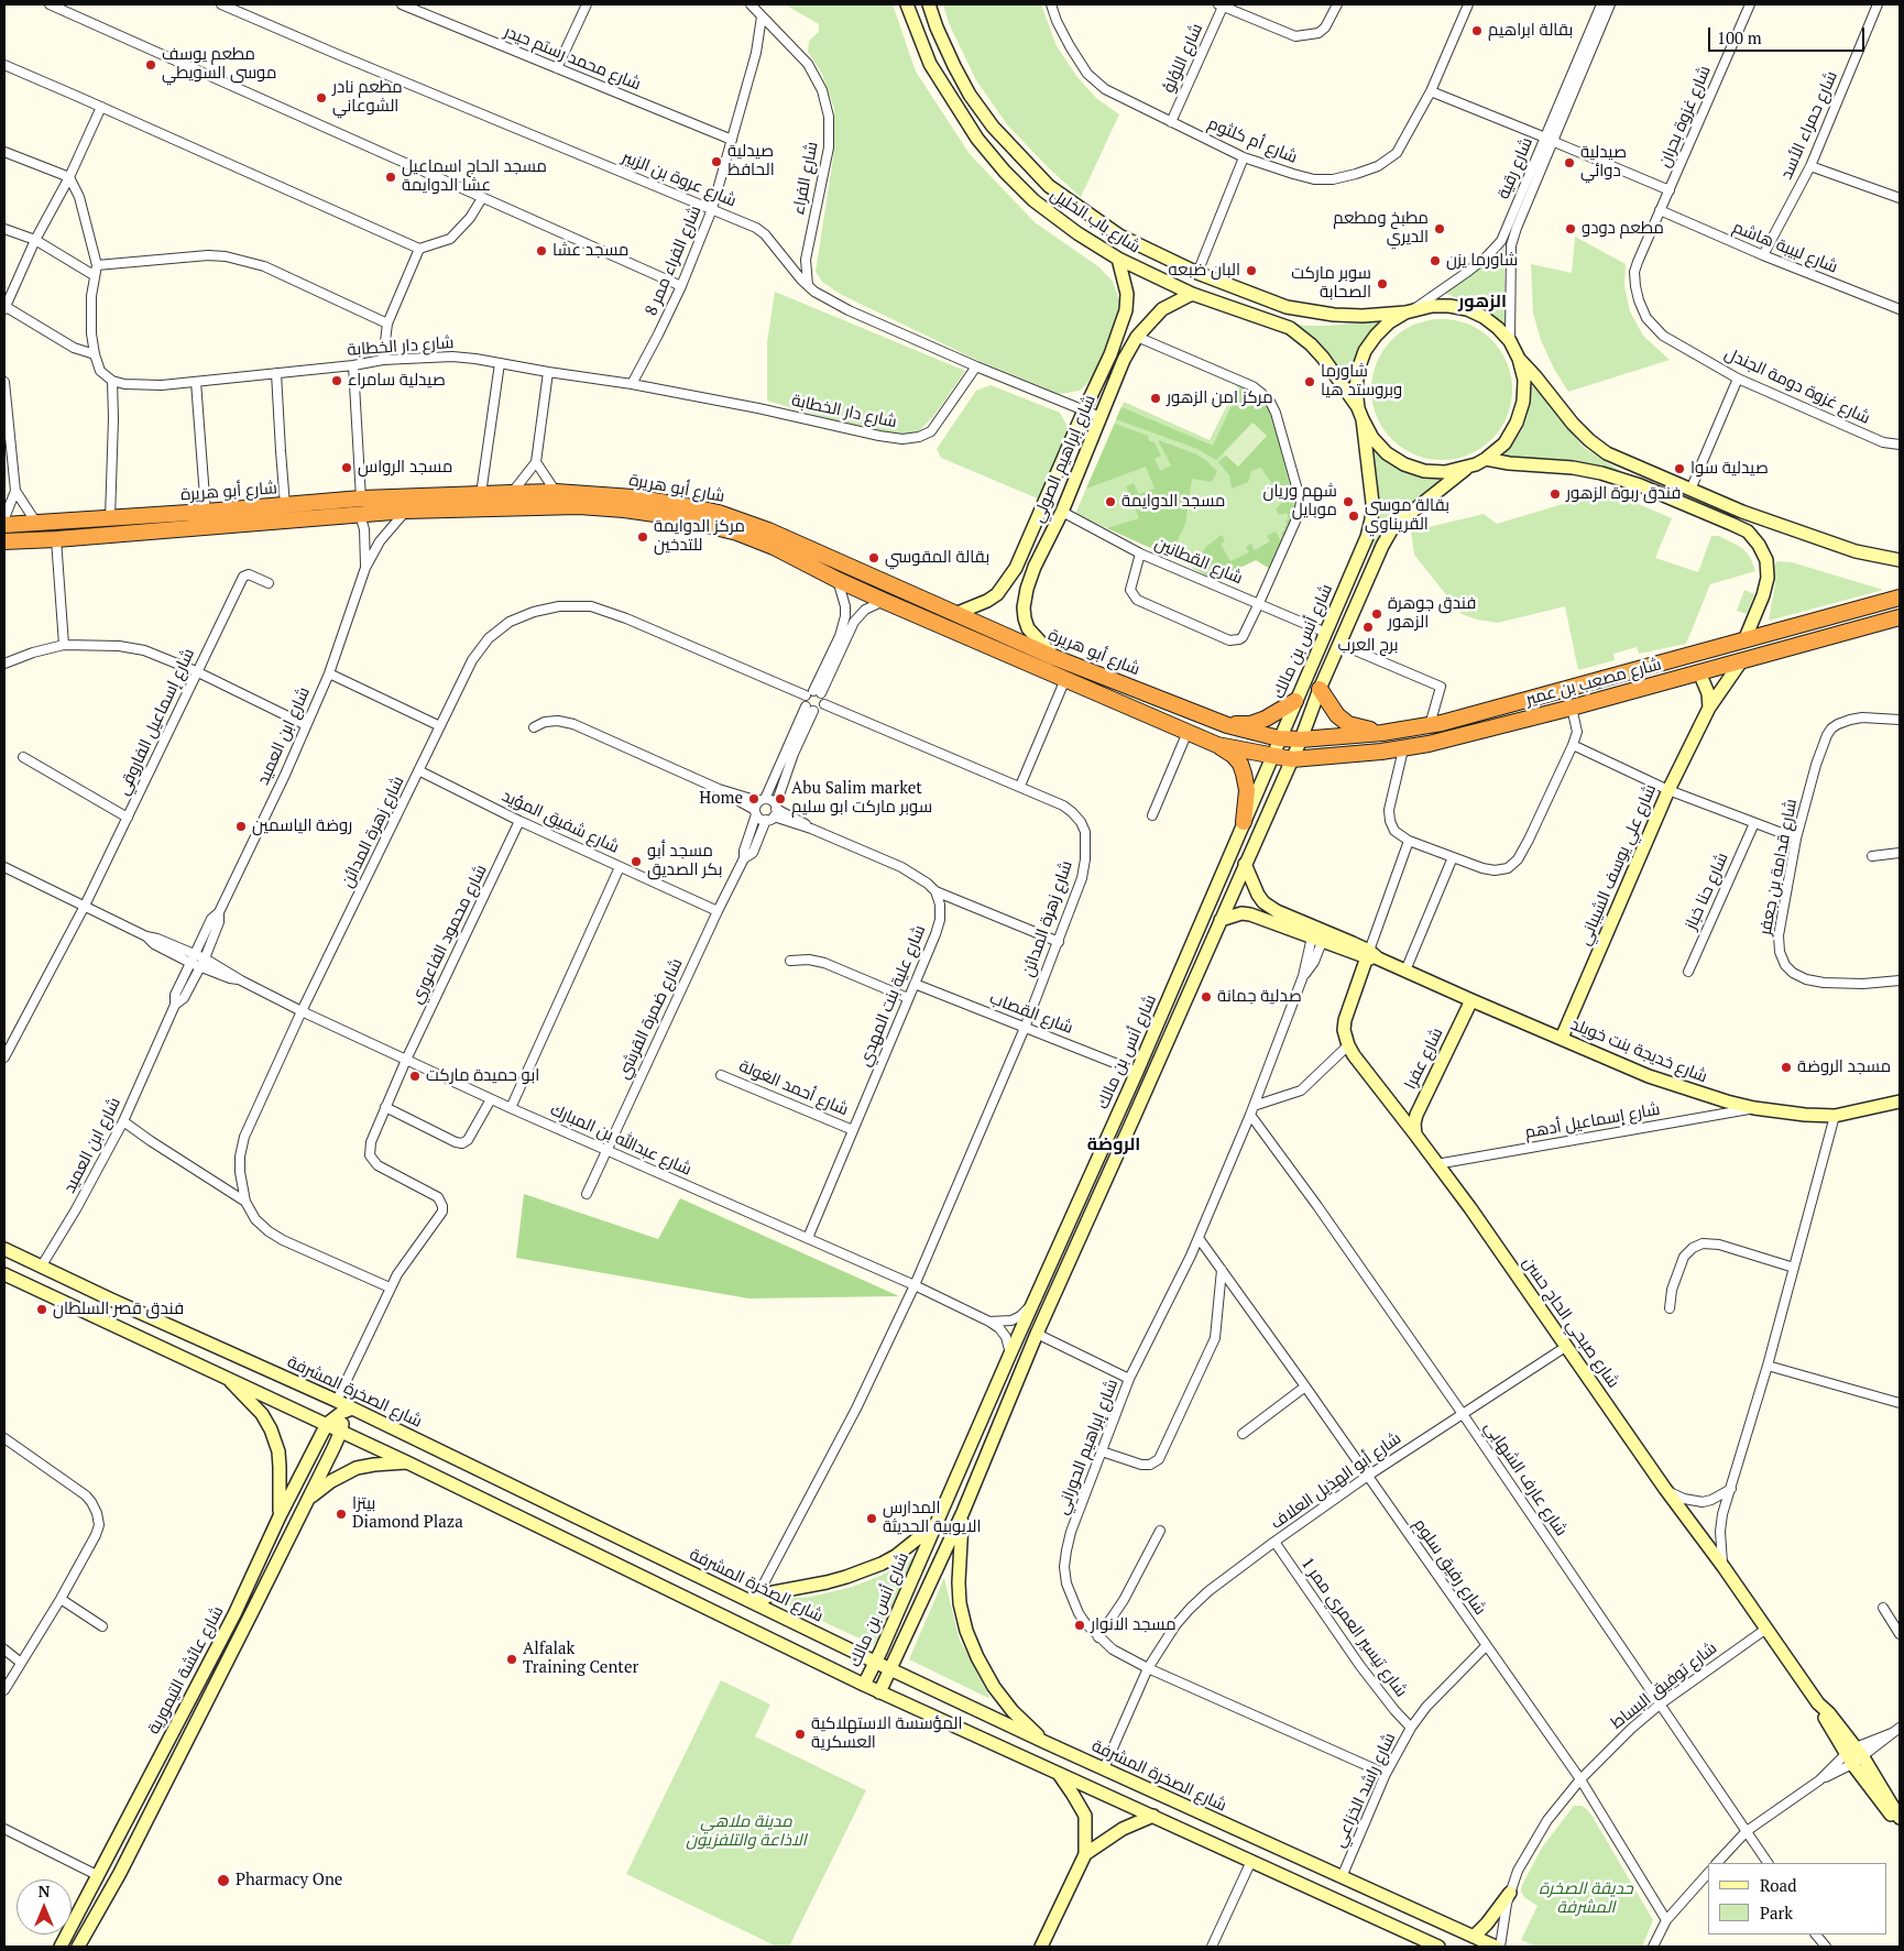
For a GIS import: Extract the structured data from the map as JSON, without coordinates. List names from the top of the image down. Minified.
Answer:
{"streets":{"highway":["شارع أبو هريرة","شارع مصعب بن عمير"],"main road":["شارع باب الخليل","شارع إبراهيم الصولي","شارع أنس بن مالك","شارع علي يوسف الشيباني","شارع خديجة بنت خويلد","شارع عفرا","شارع صبحي الحاج حسن","شارع الصخرة المشرفة","شارع عائشة التيمورية"],"street":["شارع محمد رستم حيدر","شارع اللؤلؤ","شارع غزوة بحران","شارع حمراء الأسد","شارع أم كلثوم","شارع رقية","شارع الفراء","شارع عروة بن الزبير","شارع لبيبة هاشم","شارع الفراء ممر 8","شارع دار الخطابة","شارع غزوة دومة الجندل","شارع القطانين","شارع إسماعيل الفاروقي","شارع ابن العميد","شارع شفيق المؤيد","شارع زهرة المدائن","شارع قدامة بن جعفر","شارع حنا خباز","شارع محمود الفاعوري","شارع علية بنت المهدي","شارع القصاب","شارع ضمرة القرشي","شارع أحمد الغولة","شارع إسماعيل أدهم","شارع عبدالله بن المبارك","شارع إبراهيم الحوراني","شارع عارف الشهابي","شارع أبو الهذيل العلاف","شارع رفيق سلوم","شارع تيسير العمري ممر 1","شارع توفيق البساط","شارع راشد الخزاعي"]},"crossings":[["شارع محمد رستم حيدر","شارع الفراء ممر 8"],["شارع اللؤلؤ","شارع أم كلثوم"],["شارع غزوة بحران","شارع لبيبة هاشم"],["شارع غزوة بحران","شارع غزوة دومة الجندل"],["شارع حمراء الأسد","شارع لبيبة هاشم"],["شارع رقية","شارع باب الخليل"],["شارع رقية","شارع أنس بن مالك"],["شارع الفراء","شارع عروة بن الزبير"],["شارع الفراء","شارع الفراء ممر 8"],["شارع عروة بن الزبير","شارع الفراء ممر 8"],["شارع عروة بن الزبير","شارع دار الخطابة"],["شارع عروة بن الزبير","شارع إبراهيم الصولي"],["شارع باب الخليل","شارع إبراهيم الصولي"],["شارع باب الخليل","شارع أنس بن مالك"],["شارع لبيبة هاشم","شارع غزوة دومة الجندل"],["شارع الفراء ممر 8","شارع دار الخطابة"],["شارع إبراهيم الصولي","شارع أبو هريرة"],["شارع إبراهيم الصولي","شارع القطانين"],["شارع أبو هريرة","شارع أنس بن مالك"],["شارع أبو هريرة","شارع مصعب بن عمير"],["شارع أبو هريرة","شارع ابن العميد"],["شارع القطانين","شارع أنس بن مالك"],["شارع أنس بن مالك","شارع مصعب بن عمير"],["شارع أنس بن مالك","شارع القصاب"],["شارع أنس بن مالك","شارع خديجة بنت خويلد"],["شارع أنس بن مالك","شارع عبدالله بن المبارك"],["شارع أنس بن مالك","شارع الصخرة المشرفة"],["شارع مصعب بن عمير","شارع علي يوسف الشيباني"],["شارع إسماعيل الفاروقي","شارع عبدالله بن المبارك"],["شارع ابن العميد","شارع عبدالله بن المبارك"],["شارع ابن العميد","شارع الصخرة المشرفة"],["شارع شفيق المؤيد","شارع زهرة المدائن"],["شارع شفيق المؤيد","شارع محمود الفاعوري"],["شارع شفيق المؤيد","شارع ضمرة القرشي"],["شارع زهرة المدائن","شارع القصاب"],["شارع زهرة المدائن","شارع ضمرة القرشي"],["شارع زهرة المدائن","شارع عبدالله بن المبارك"],["شارع زهرة المدائن","شارع الصخرة المشرفة"],["شارع علي يوسف الشيباني","شارع خديجة بنت خويلد"],["شارع محمود الفاعوري","شارع عبدالله بن المبارك"],["شارع علية بنت المهدي","شارع القصاب"],["شارع علية بنت المهدي","شارع أحمد الغولة"],["شارع علية بنت المهدي","شارع عبدالله بن المبارك"],["شارع ضمرة القرشي","شارع عبدالله بن المبارك"],["شارع خديجة بنت خويلد","شارع عفرا"],["شارع خديجة بنت خويلد","شارع إسماعيل أدهم"],["شارع خديجة بنت خويلد","شارع صبحي الحاج حسن"],["شارع خديجة بنت خويلد","شارع إبراهيم الحوراني"],["شارع عفرا","شارع صبحي الحاج حسن"],["شارع إسماعيل أدهم","شارع صبحي الحاج حسن"],["شارع صبحي الحاج حسن","شارع أبو الهذيل العلاف"],["شارع صبحي الحاج حسن","شارع توفيق البساط"],["شارع الصخرة المشرفة","شارع أبو الهذيل العلاف"],["شارع الصخرة المشرفة","شارع عائشة التيمورية"],["شارع الصخرة المشرفة","شارع راشد الخزاعي"],["شارع إبراهيم الحوراني","شارع عارف الشهابي"],["شارع إبراهيم الحوراني","شارع أبو الهذيل العلاف"],["شارع إبراهيم الحوراني","شارع رفيق سلوم"],["شارع إبراهيم الحوراني","شارع راشد الخزاعي"],["شارع عارف الشهابي","شارع أبو الهذيل العلاف"],["شارع عارف الشهابي","شارع توفيق البساط"],["شارع أبو الهذيل العلاف","شارع رفيق سلوم"],["شارع أبو الهذيل العلاف","شارع تيسير العمري ممر 1"],["شارع رفيق سلوم","شارع توفيق البساط"],["شارع رفيق سلوم","شارع راشد الخزاعي"],["شارع تيسير العمري ممر 1","شارع راشد الخزاعي"]],"districts":["الزهور","الروضة"],"parks":["مدينة ملاهي الاذاعة والتلفزيون","حديقة الصخرة المشرفة"],"places":["بقالة ابراهيم","مطعم يوسف موسى السويطي","مطعم نادر الشوعاني","صيدلية الحافظ","صيدلية دوائي","مسجد الحاج اسماعيل عشا الدوايمة","مطبخ ومطعم الديري","مطعم دودو","مسجد عشا","شاورما يزن","البان ضبعه","سوبر ماركت الصحابة","صيدلية سامراء","شاورما وبروستد هيا","مركز امن الزهور","مسجد الرواس","صيدلية سوا","فندق ربوة الزهور","مسجد الدوايمة","شهم وريان موبايل","بقالة موسى القريناوي","مركز الدوايمة للتدخين","بقالة المقوسي","فندق جوهرة الزهور","برج العرب","Home","Abu Salim market سوبر ماركت ابو سليم","روضة الياسمين","مسجد أبو بكر الصديق","صدلية جمانة","مسجد الروضة","ابو حميدة ماركت","فندق قصر السلطان","بيتزا Diamond Plaza","المدارس الايوبية الحديثة","مسجد الانوار","Alfalak Training Center","المؤسسة الاستهلاكية العسكرية","Pharmacy One"],"legend":["Road","Park"],"scale_bar":"100 m","north":"top"}
